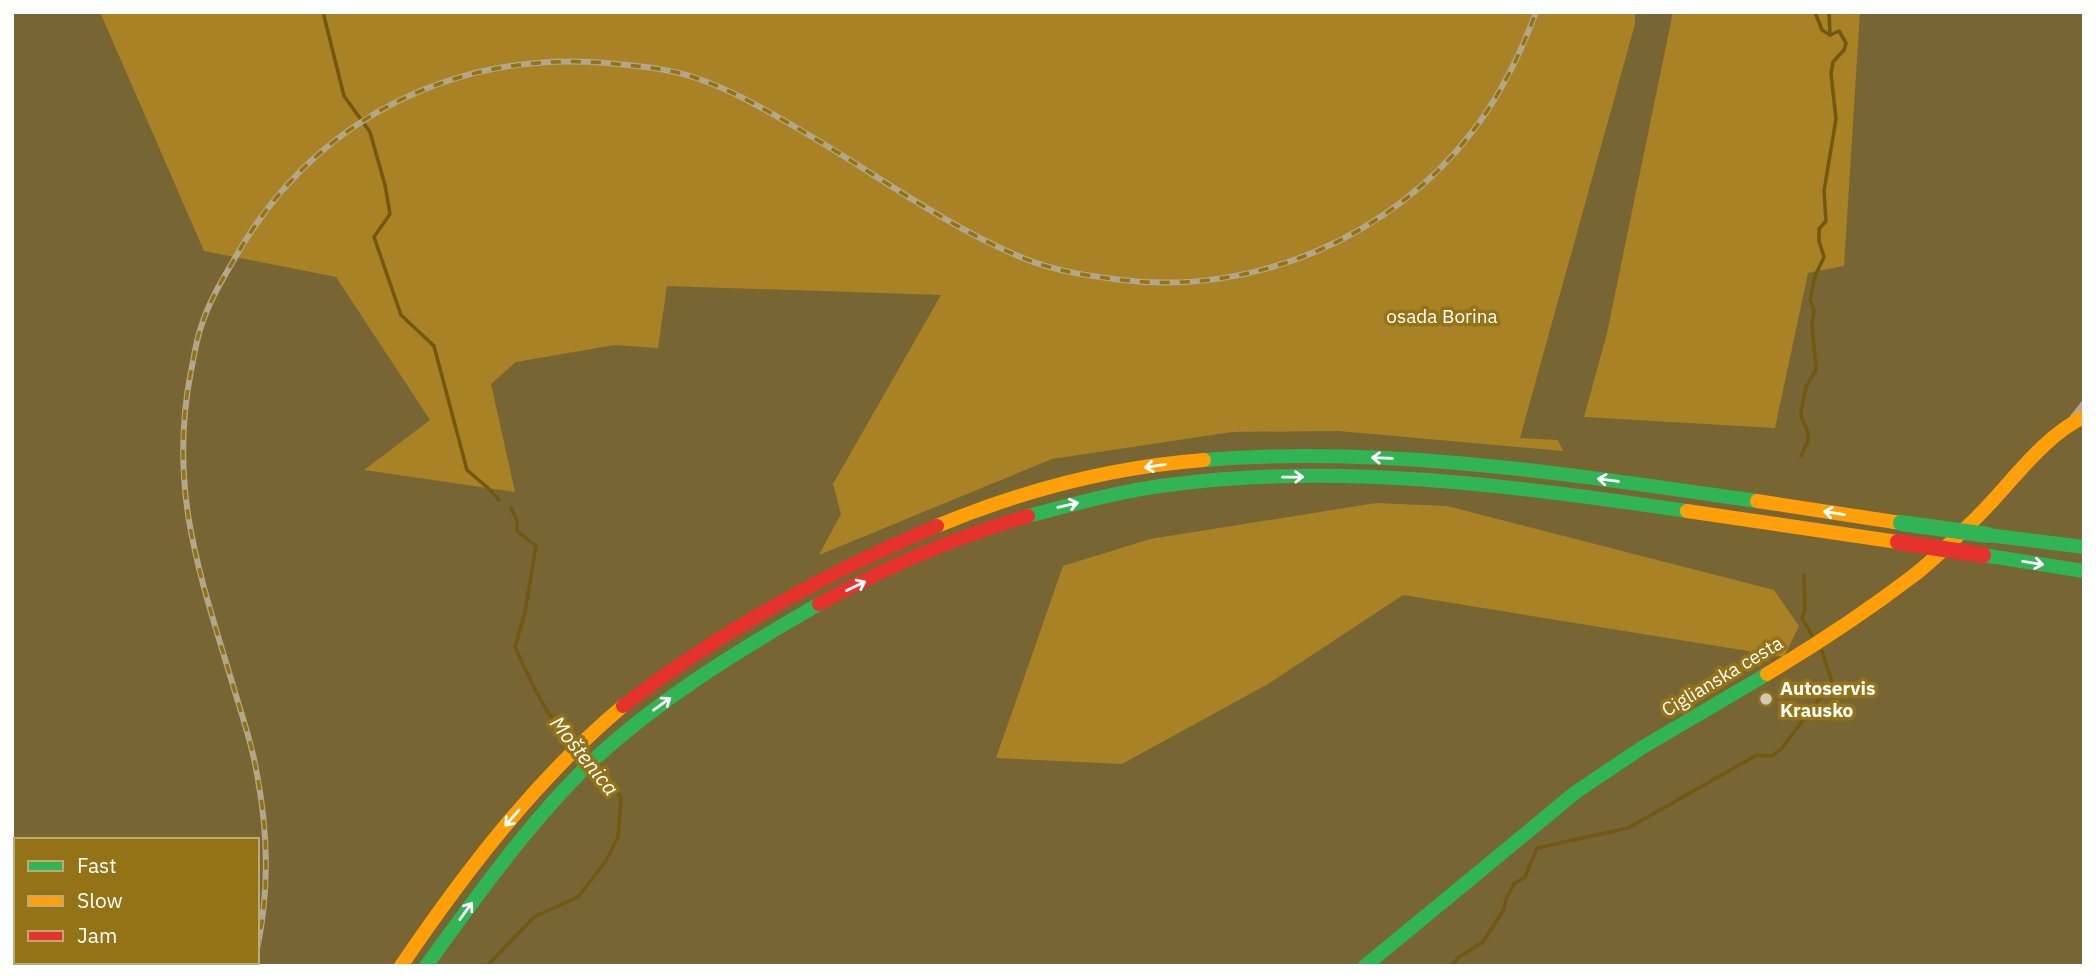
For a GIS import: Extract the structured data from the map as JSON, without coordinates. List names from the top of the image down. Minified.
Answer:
{"streets":{"main road":["Ciglianska cesta"]},"water":["Moštenica"],"parks":["osada Borina"],"places":["Autoservis Krausko"],"legend":["Fast","Slow","Jam"]}
